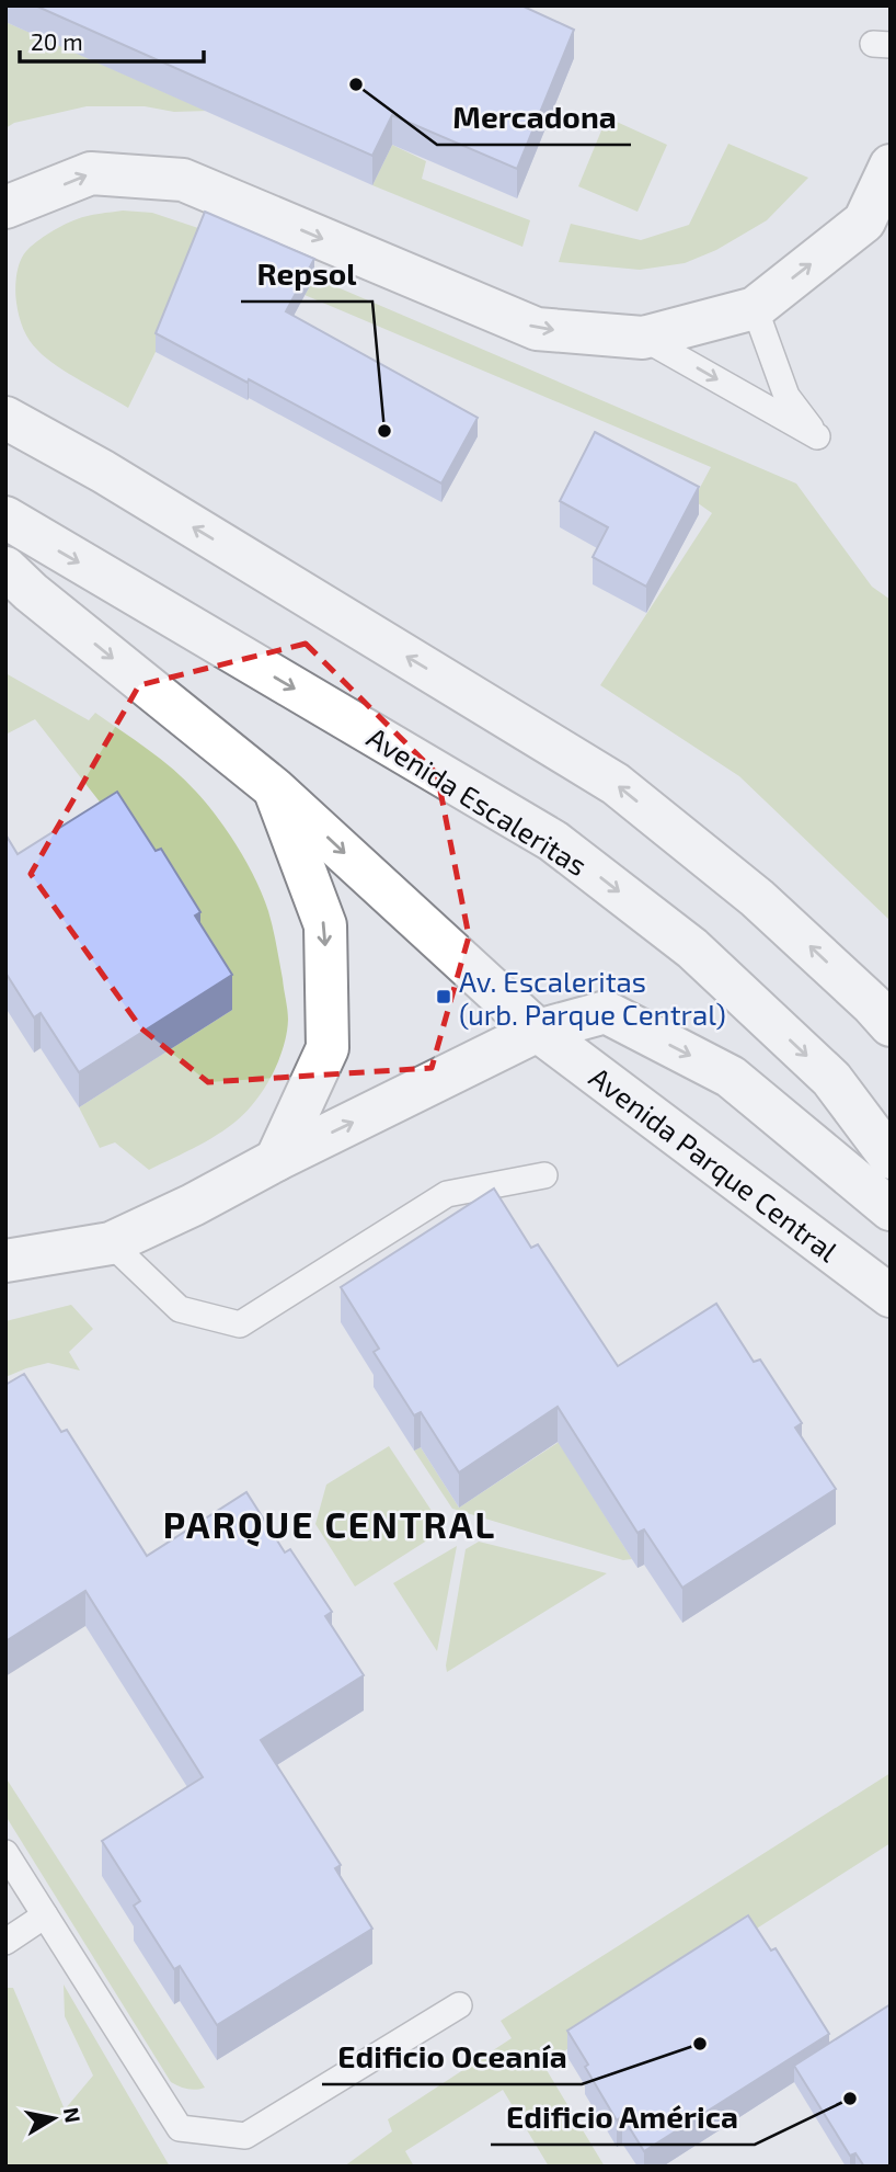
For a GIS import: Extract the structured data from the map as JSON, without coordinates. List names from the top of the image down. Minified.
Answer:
{"streets":{"street":["Avenida Escaleritas","Avenida Parque Central"]},"districts":["PARQUE CENTRAL"],"places":{"other":["Mercadona","Repsol","Edificio Oceanía","Edificio América"],"transit":["Av. Escaleritas (urb. Parque Central)"]},"scale_bar":"20 m","north":"right"}
